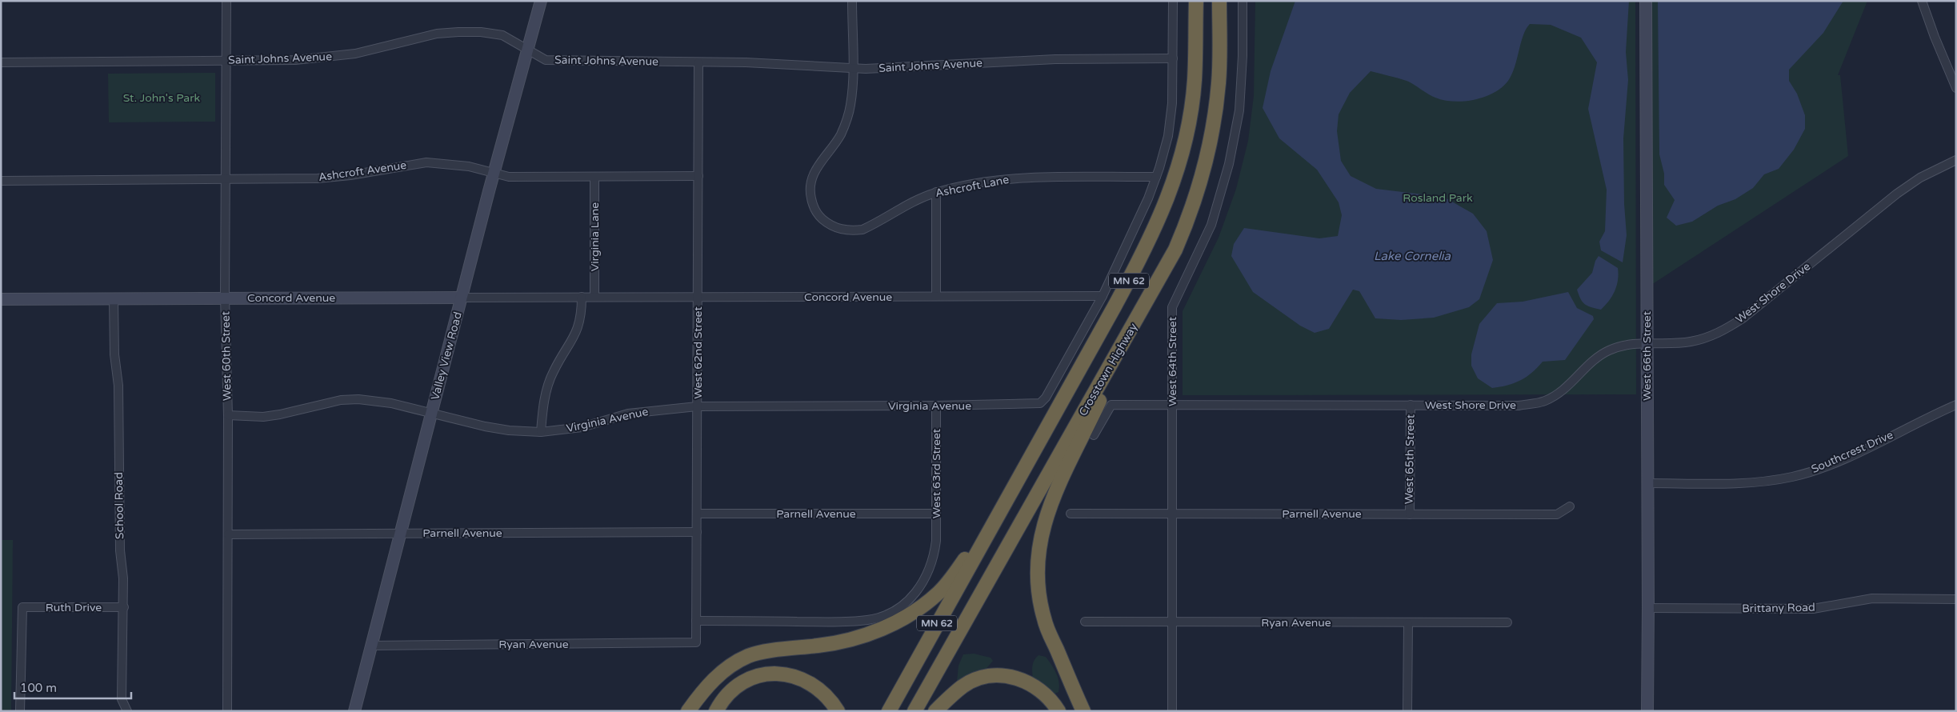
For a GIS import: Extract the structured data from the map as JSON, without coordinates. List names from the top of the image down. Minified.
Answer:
{"streets":{"highway":["MN 62","Crosstown Highway"],"street":["Saint Johns Avenue","Ashcroft Avenue","Ashcroft Lane","Virginia Lane","West Shore Drive","Concord Avenue","West 62nd Street","West 60th Street","Valley View Road","West 66th Street","West 64th Street","Virginia Avenue","Southcrest Drive","West 65th Street","West 63rd Street","School Road","Parnell Avenue","Ruth Drive","Brittany Road","Ryan Avenue"]},"crossings":[["Saint Johns Avenue","Ashcroft Lane"],["Saint Johns Avenue","West 62nd Street"],["Saint Johns Avenue","West 60th Street"],["Saint Johns Avenue","Valley View Road"],["Ashcroft Avenue","Virginia Lane"],["Ashcroft Avenue","West 62nd Street"],["Ashcroft Avenue","West 60th Street"],["Ashcroft Avenue","Valley View Road"],["Virginia Lane","Concord Avenue"],["West Shore Drive","West 66th Street"],["West Shore Drive","West 64th Street"],["West Shore Drive","West 65th Street"],["Concord Avenue","West 62nd Street"],["Concord Avenue","West 60th Street"],["Concord Avenue","Valley View Road"],["Concord Avenue","Virginia Avenue"],["Concord Avenue","School Road"],["West 62nd Street","Virginia Avenue"],["West 62nd Street","West 63rd Street"],["West 62nd Street","Parnell Avenue"],["West 62nd Street","Ryan Avenue"],["West 60th Street","Virginia Avenue"],["West 60th Street","Parnell Avenue"],["Valley View Road","Virginia Avenue"],["Valley View Road","Parnell Avenue"],["Valley View Road","Ryan Avenue"],["West 66th Street","Southcrest Drive"],["West 66th Street","Brittany Road"],["West 64th Street","Parnell Avenue"],["West 64th Street","Ryan Avenue"],["Virginia Avenue","West 63rd Street"],["West 65th Street","Parnell Avenue"],["West 63rd Street","Parnell Avenue"],["School Road","Ruth Drive"]],"water":["Lake Cornelia"],"parks":["St. John's Park","Rosland Park"],"scale_bar":"100 m"}
